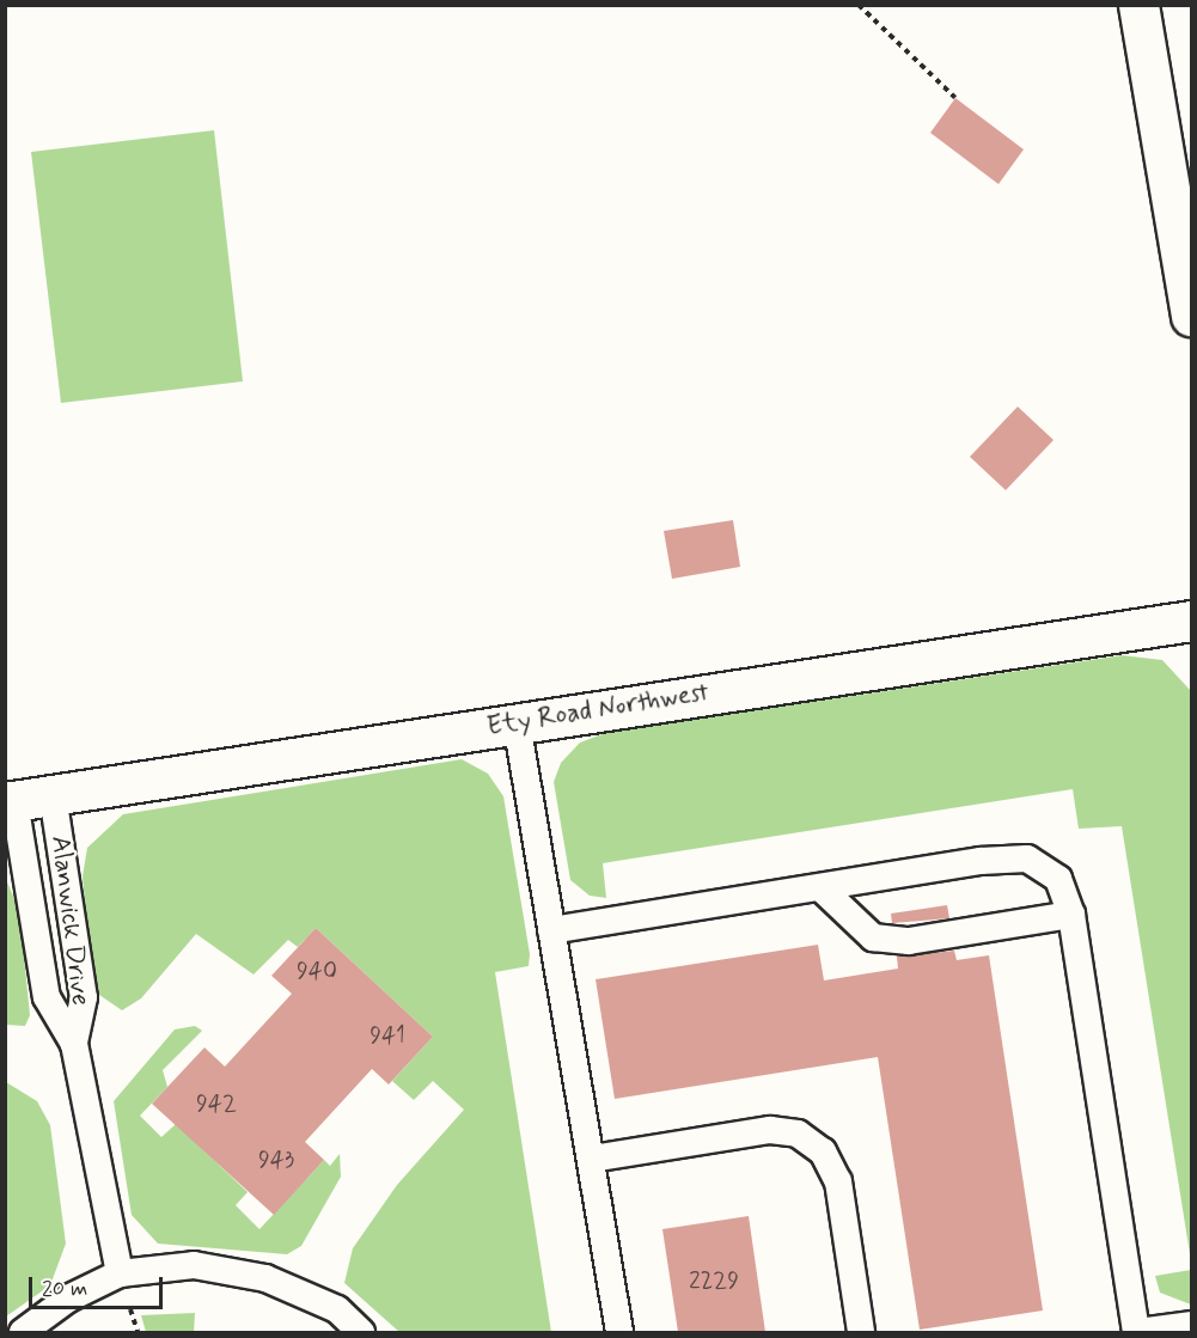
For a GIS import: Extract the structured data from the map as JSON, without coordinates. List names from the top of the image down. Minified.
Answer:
{"streets":{"street":["Ety Road Northwest"],"lane":["Alanwick Drive"]},"crossings":[["Ety Road Northwest","Alanwick Drive"]],"house_numbers":["940","941","942","943","2229"],"scale_bar":"20 m"}
